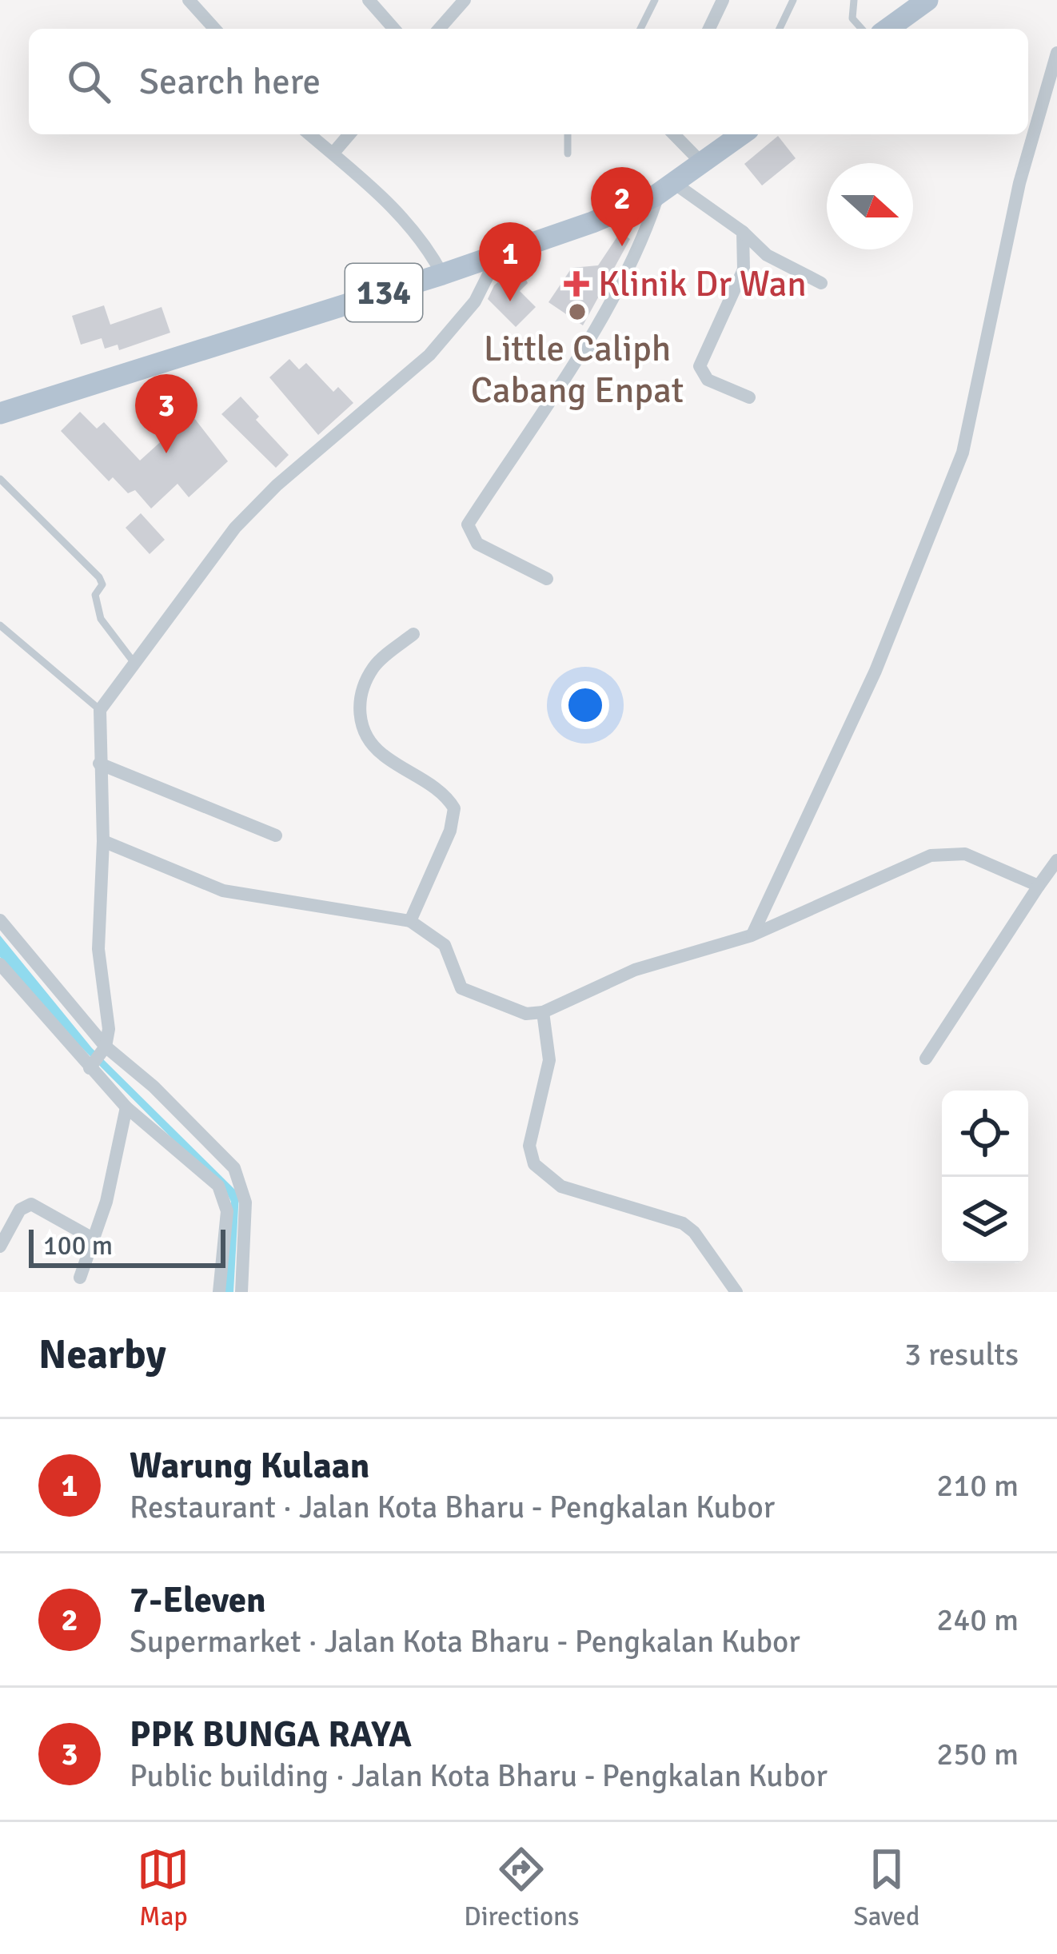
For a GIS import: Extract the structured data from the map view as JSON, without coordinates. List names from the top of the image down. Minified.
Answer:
{"streets":{"main road":["134"]},"places":{"health":["Klinik Dr Wan"],"other":["Little Caliph Cabang Enpat"]},"scale_bar":"100 m","north":"right","page":{"search":"Search here","pins":["2","1","3"],"scale":"100 m","heading":["Nearby","3 results"],"list":[{"mark":"1","name":"Warung Kulaan","note":"Restaurant · Jalan Kota Bharu - Pengkalan Kubor","value":"210 m"},{"mark":"2","name":"7-Eleven","note":"Supermarket · Jalan Kota Bharu - Pengkalan Kubor","value":"240 m"},{"mark":"3","name":"PPK BUNGA RAYA","note":"Public building · Jalan Kota Bharu - Pengkalan Kubor","value":"250 m"}],"nav":["Map","Directions","Saved"]}}
